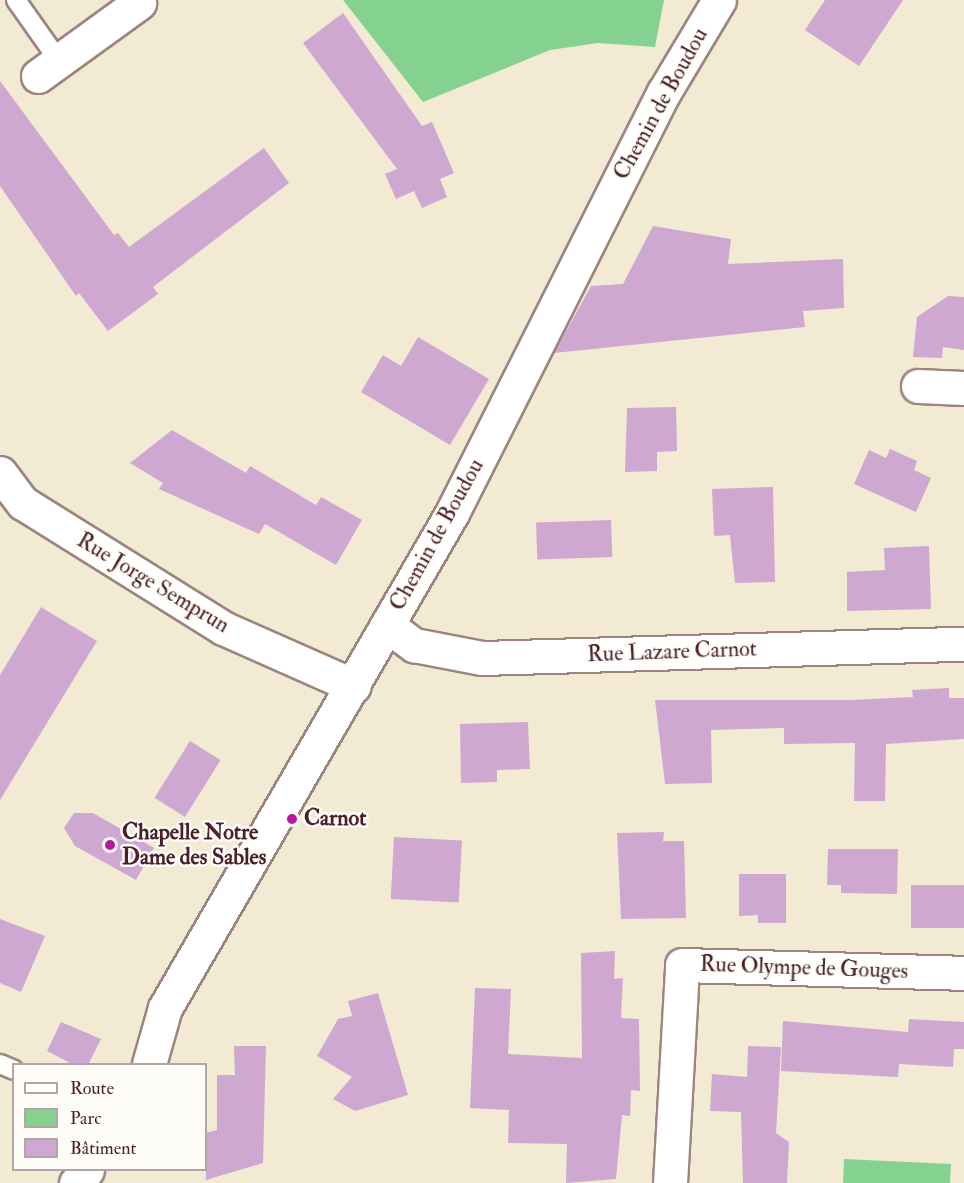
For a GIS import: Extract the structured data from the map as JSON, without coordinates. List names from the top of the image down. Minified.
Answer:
{"streets":{"street":["Chemin de Boudou","Rue Jorge Semprun","Rue Lazare Carnot","Rue Olympe de Gouges"]},"crossings":[["Chemin de Boudou","Rue Jorge Semprun"],["Chemin de Boudou","Rue Lazare Carnot"]],"places":["Carnot","Chapelle Notre Dame des Sables"],"legend":["Route","Parc","Bâtiment"]}
